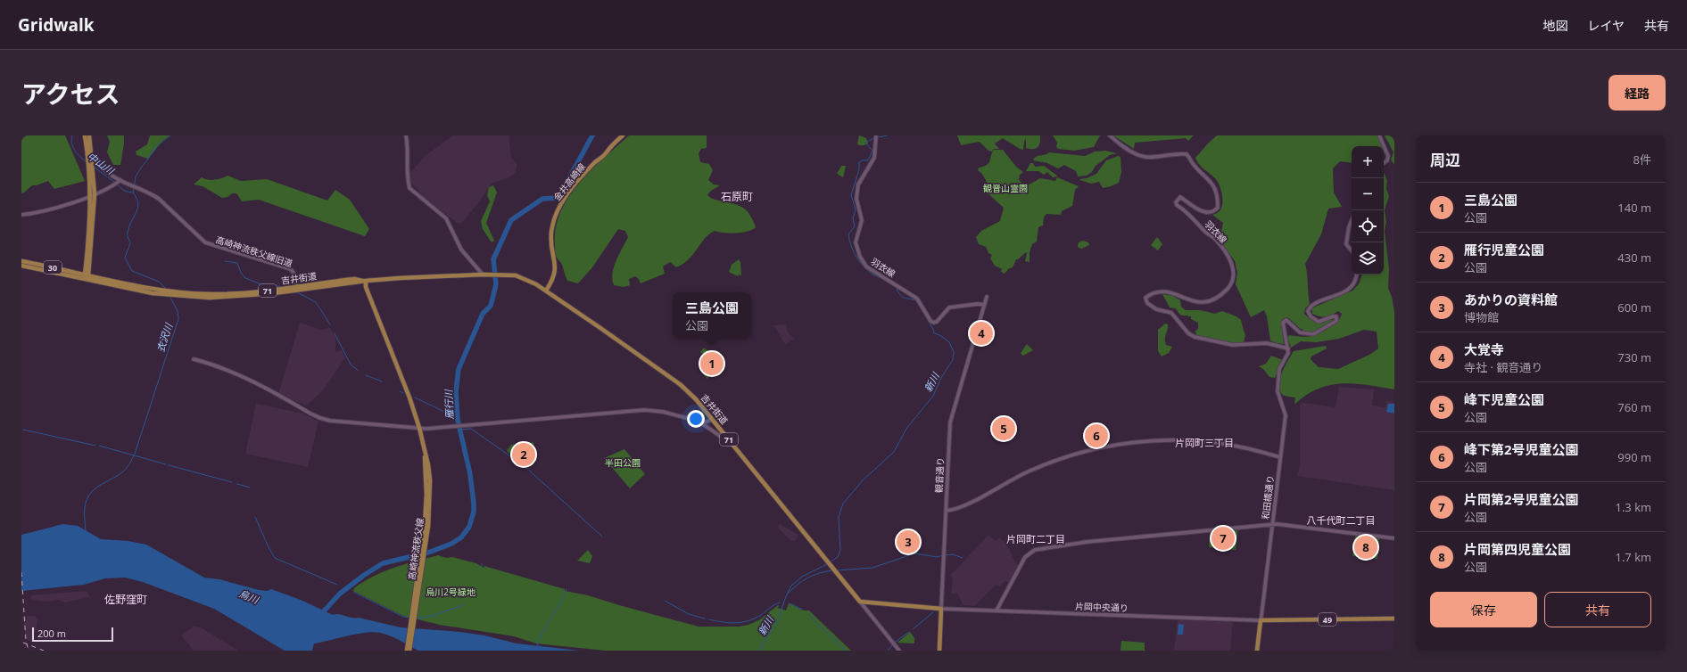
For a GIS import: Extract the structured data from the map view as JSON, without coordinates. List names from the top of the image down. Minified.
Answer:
{"streets":{"main road":["金井高崎線","30","吉井街道","71","観音通り","和田橋通り","高崎神流秩父線","49"],"street":["羽衣線","高崎神流秩父線旧道","片岡中央通り"]},"crossings":[["金井高崎線","吉井街道"],["羽衣線","観音通り"],["羽衣線","和田橋通り"],["高崎神流秩父線旧道","吉井街道"],["30","吉井街道"],["吉井街道","高崎神流秩父線"],["観音通り","片岡中央通り"],["和田橋通り","片岡中央通り"],["和田橋通り","49"],["片岡中央通り","49"]],"districts":["石原町","片岡町三丁目","八千代町二丁目","片岡町二丁目","佐野窪町"],"water":["中山川","衣沢川","新川","雁行川","烏川"],"parks":["観音山霊園","半田公園","烏川2号緑地"],"scale_bar":"200 m","page":{"header":"Gridwalk","nav":["地図","レイヤ","共有"],"title":"アクセス","buttons":["経路",["保存","共有"]],"heading":["周辺","8件"],"map_buttons":["+","−"],"list":[{"mark":"1","name":"三島公園","note":"公園","value":"140 m"},{"mark":"2","name":"雁行児童公園","note":"公園","value":"430 m"},{"mark":"3","name":"あかりの資料館","note":"博物館","value":"600 m"},{"mark":"4","name":"大覚寺","note":"寺社 · 観音通り","value":"730 m"},{"mark":"5","name":"峰下児童公園","note":"公園","value":"760 m"},{"mark":"6","name":"峰下第2号児童公園","note":"公園","value":"990 m"},{"mark":"7","name":"片岡第2号児童公園","note":"公園","value":"1.3 km"},{"mark":"8","name":"片岡第四児童公園","note":"公園","value":"1.7 km"}],"popup":["三島公園","公園"],"pins":["4","1","5","6","2","7","3","8"],"scale":"200 m"}}
